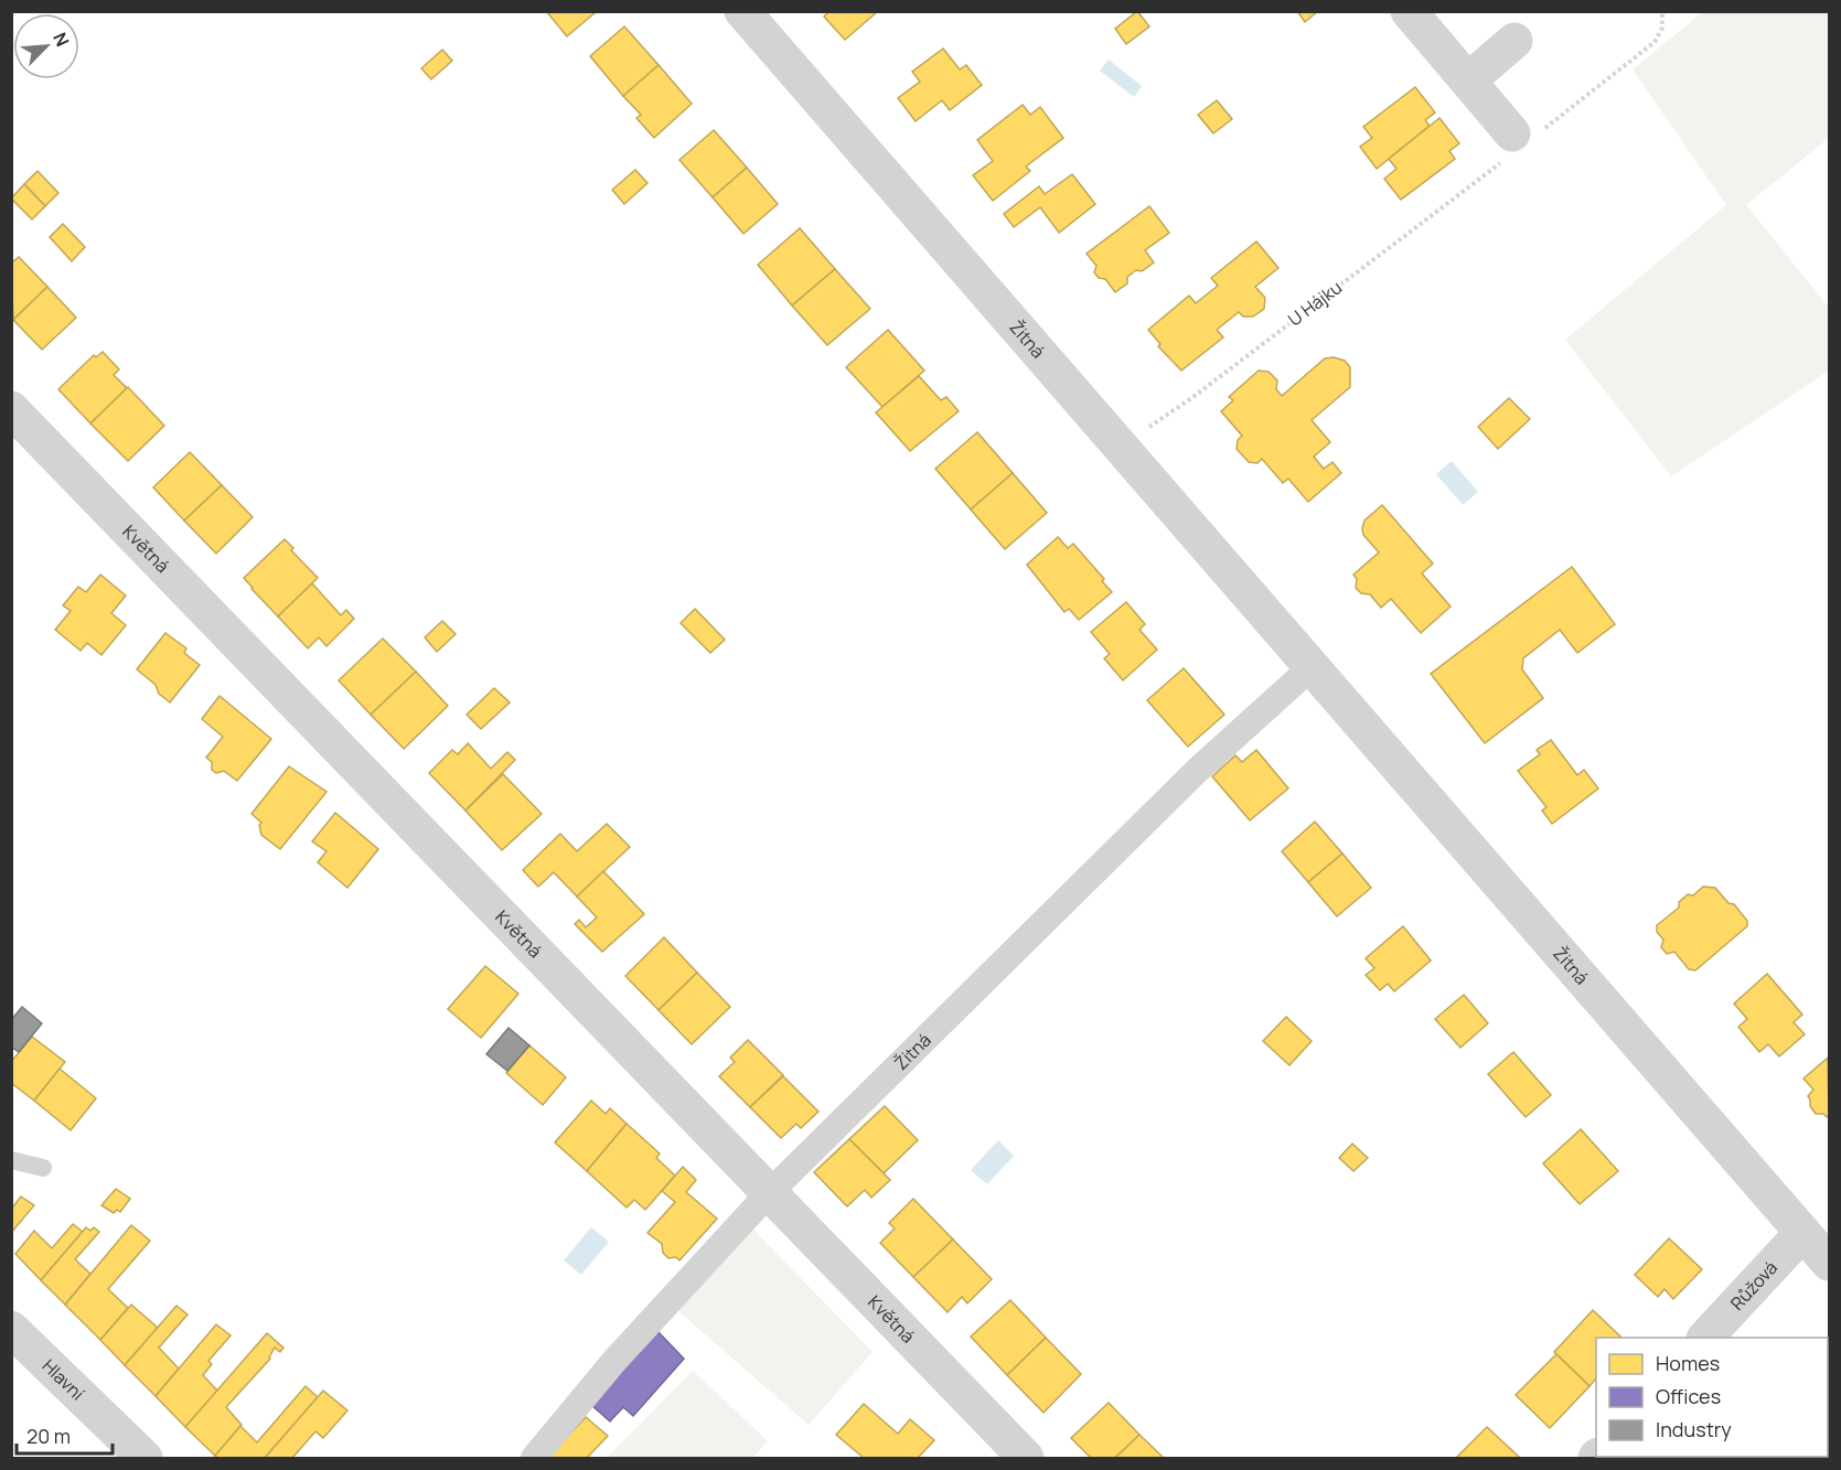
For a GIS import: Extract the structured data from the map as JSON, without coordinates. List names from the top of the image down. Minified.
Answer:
{"streets":{"street":["Žitná","Květná","Růžová","Hlavní"],"path":["U Hájku"]},"crossings":[["U Hájku","Žitná"],["Žitná","Květná"],["Žitná","Růžová"]],"legend":["Homes","Offices","Industry"],"scale_bar":"20 m","north":"top right"}
